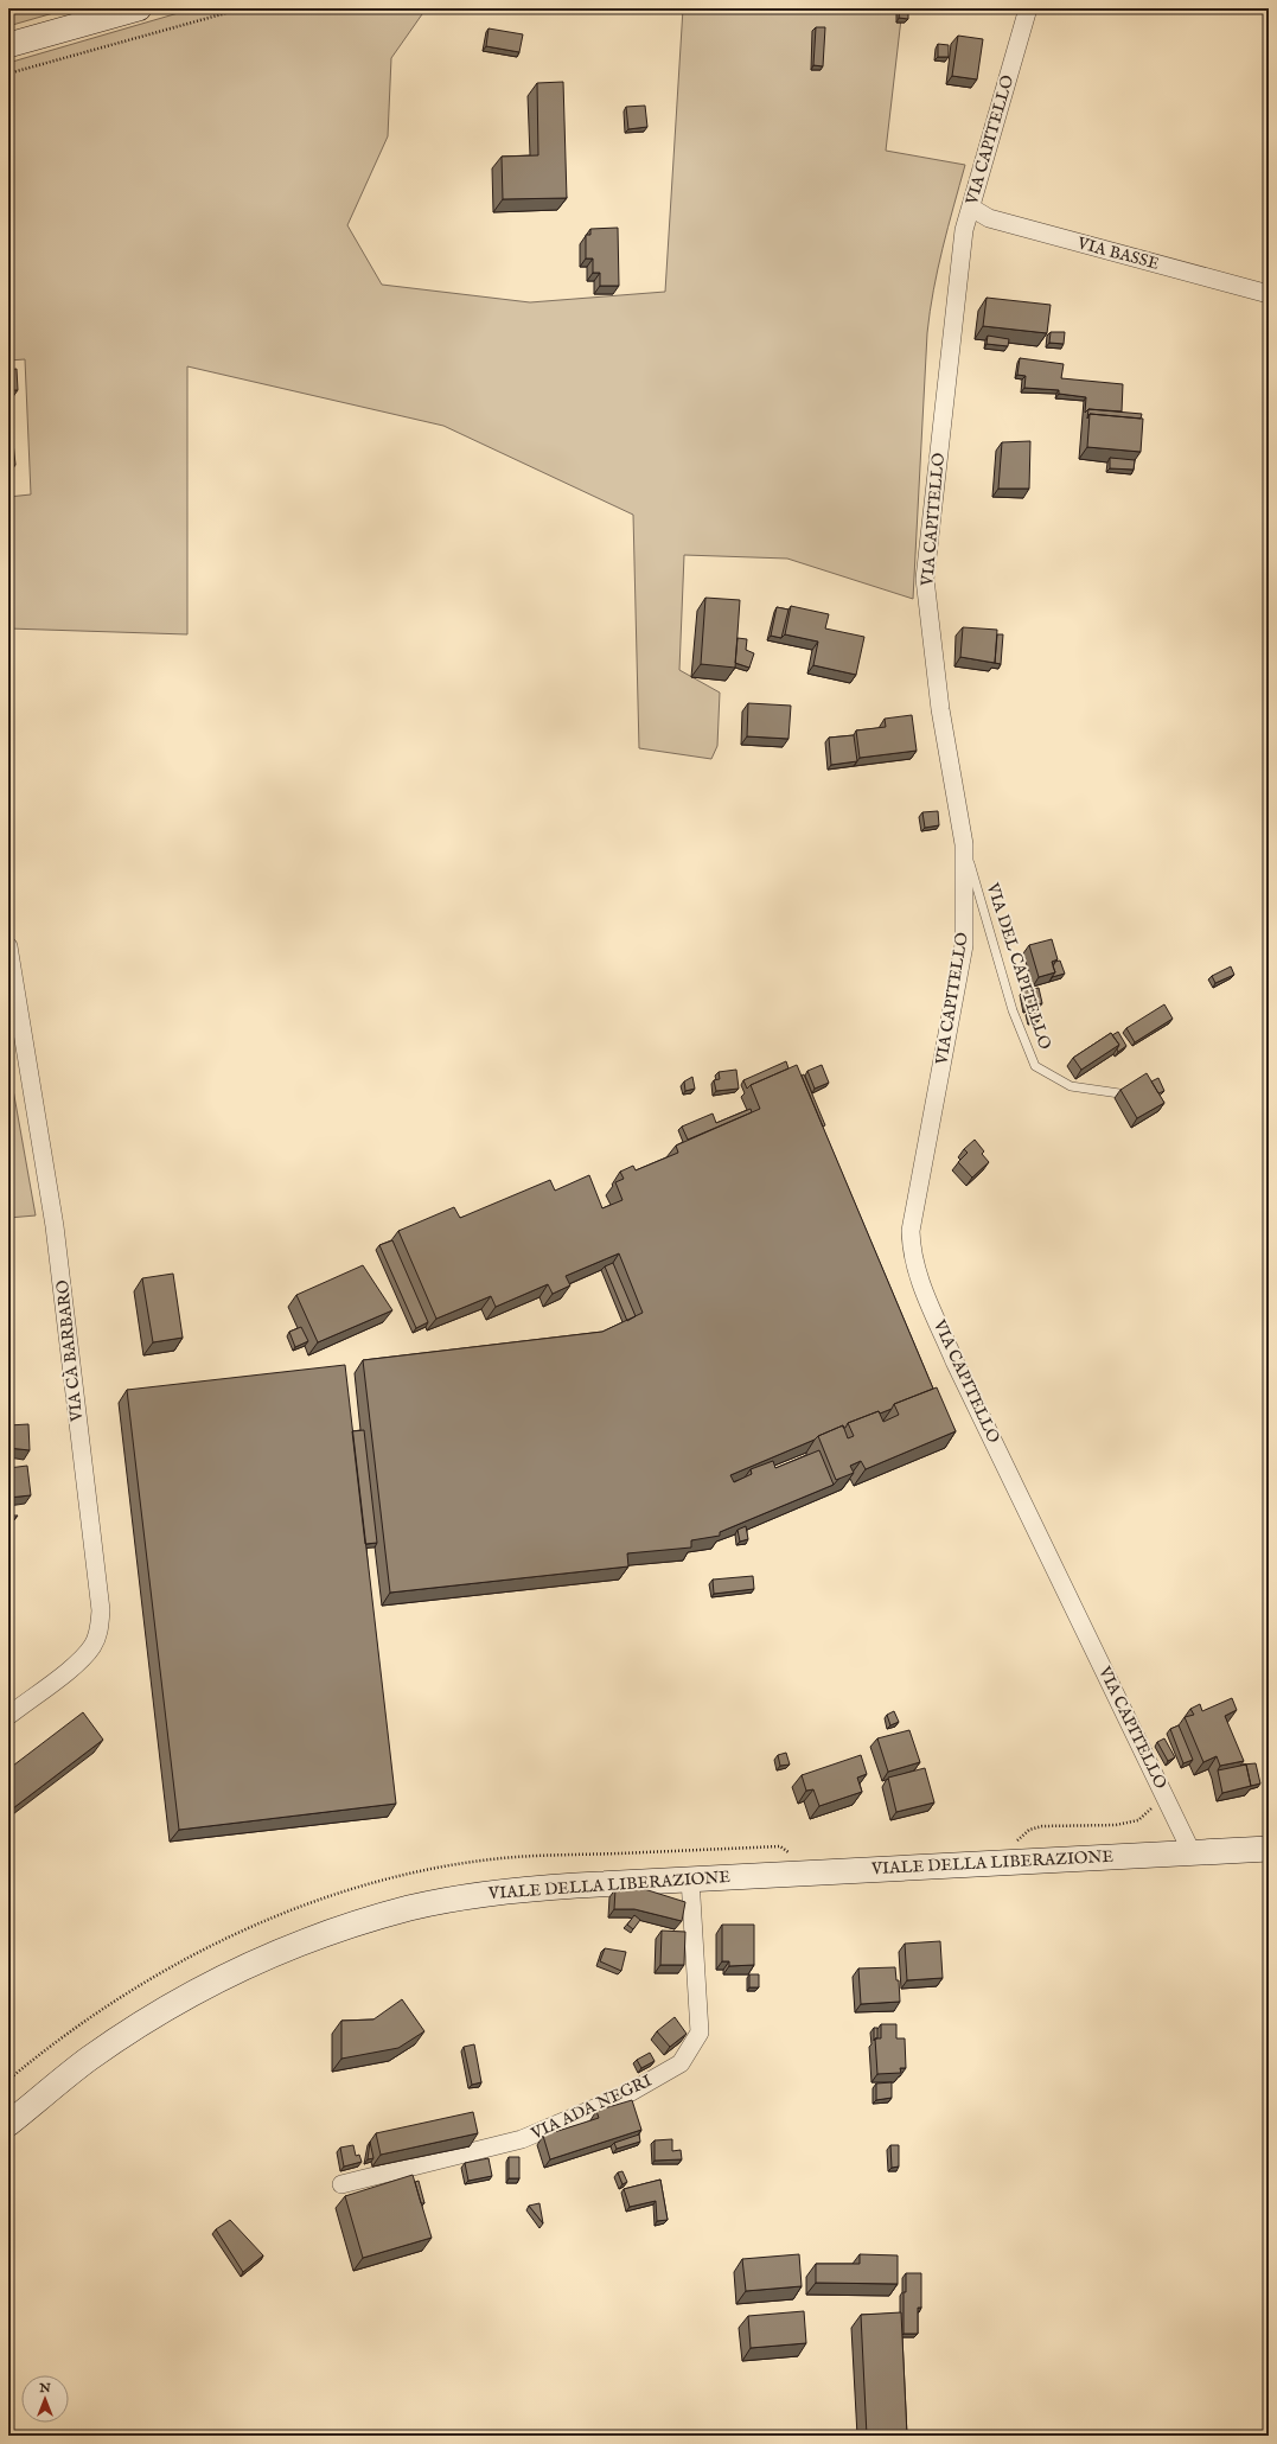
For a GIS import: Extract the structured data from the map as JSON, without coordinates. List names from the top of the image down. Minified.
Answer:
{"streets":{"street":["VIA CAPITELLO","VIA BASSE","VIA CÀ BARBARO","VIALE DELLA LIBERAZIONE","VIA ADA NEGRI"],"lane":["VIA DEL CAPITELLO"]},"crossings":[["VIA CAPITELLO","VIA BASSE"],["VIA CAPITELLO","VIA DEL CAPITELLO"],["VIA CAPITELLO","VIALE DELLA LIBERAZIONE"],["VIALE DELLA LIBERAZIONE","VIA ADA NEGRI"]],"north":"top"}
